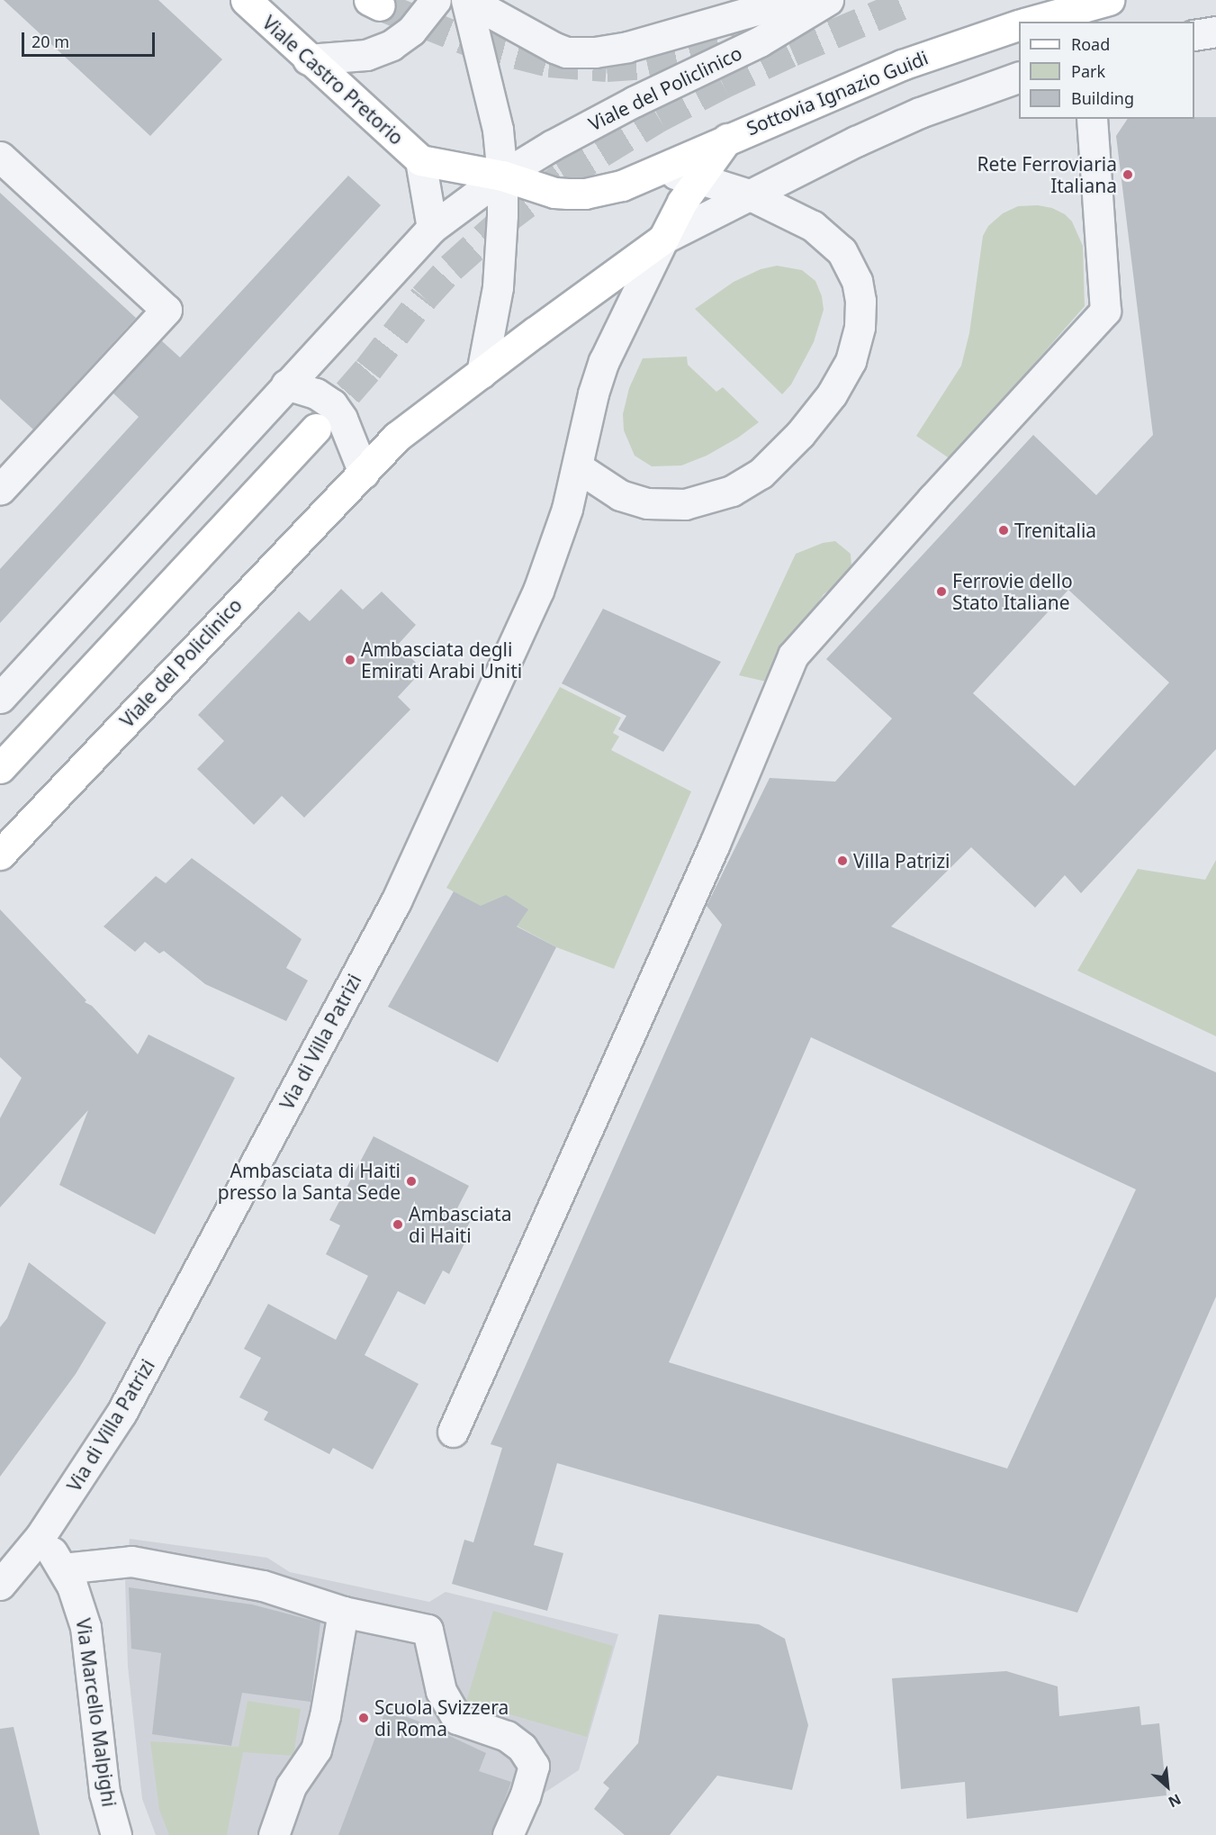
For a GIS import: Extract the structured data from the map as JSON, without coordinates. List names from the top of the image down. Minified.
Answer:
{"streets":{"main road":["Viale Castro Pretorio","Viale del Policlinico","Sottovia Ignazio Guidi"],"street":["Via di Villa Patrizi","Via Marcello Malpighi"]},"crossings":[["Viale del Policlinico","Sottovia Ignazio Guidi"],["Viale del Policlinico","Via di Villa Patrizi"],["Via di Villa Patrizi","Via Marcello Malpighi"]],"places":["Rete Ferroviaria Italiana","Trenitalia","Ferrovie dello Stato Italiane","Ambasciata degli Emirati Arabi Uniti","Villa Patrizi","Ambasciata di Haiti presso la Santa Sede","Ambasciata di Haiti","Scuola Svizzera di Roma"],"legend":["Road","Park","Building"],"scale_bar":"20 m","north":"bottom right"}
